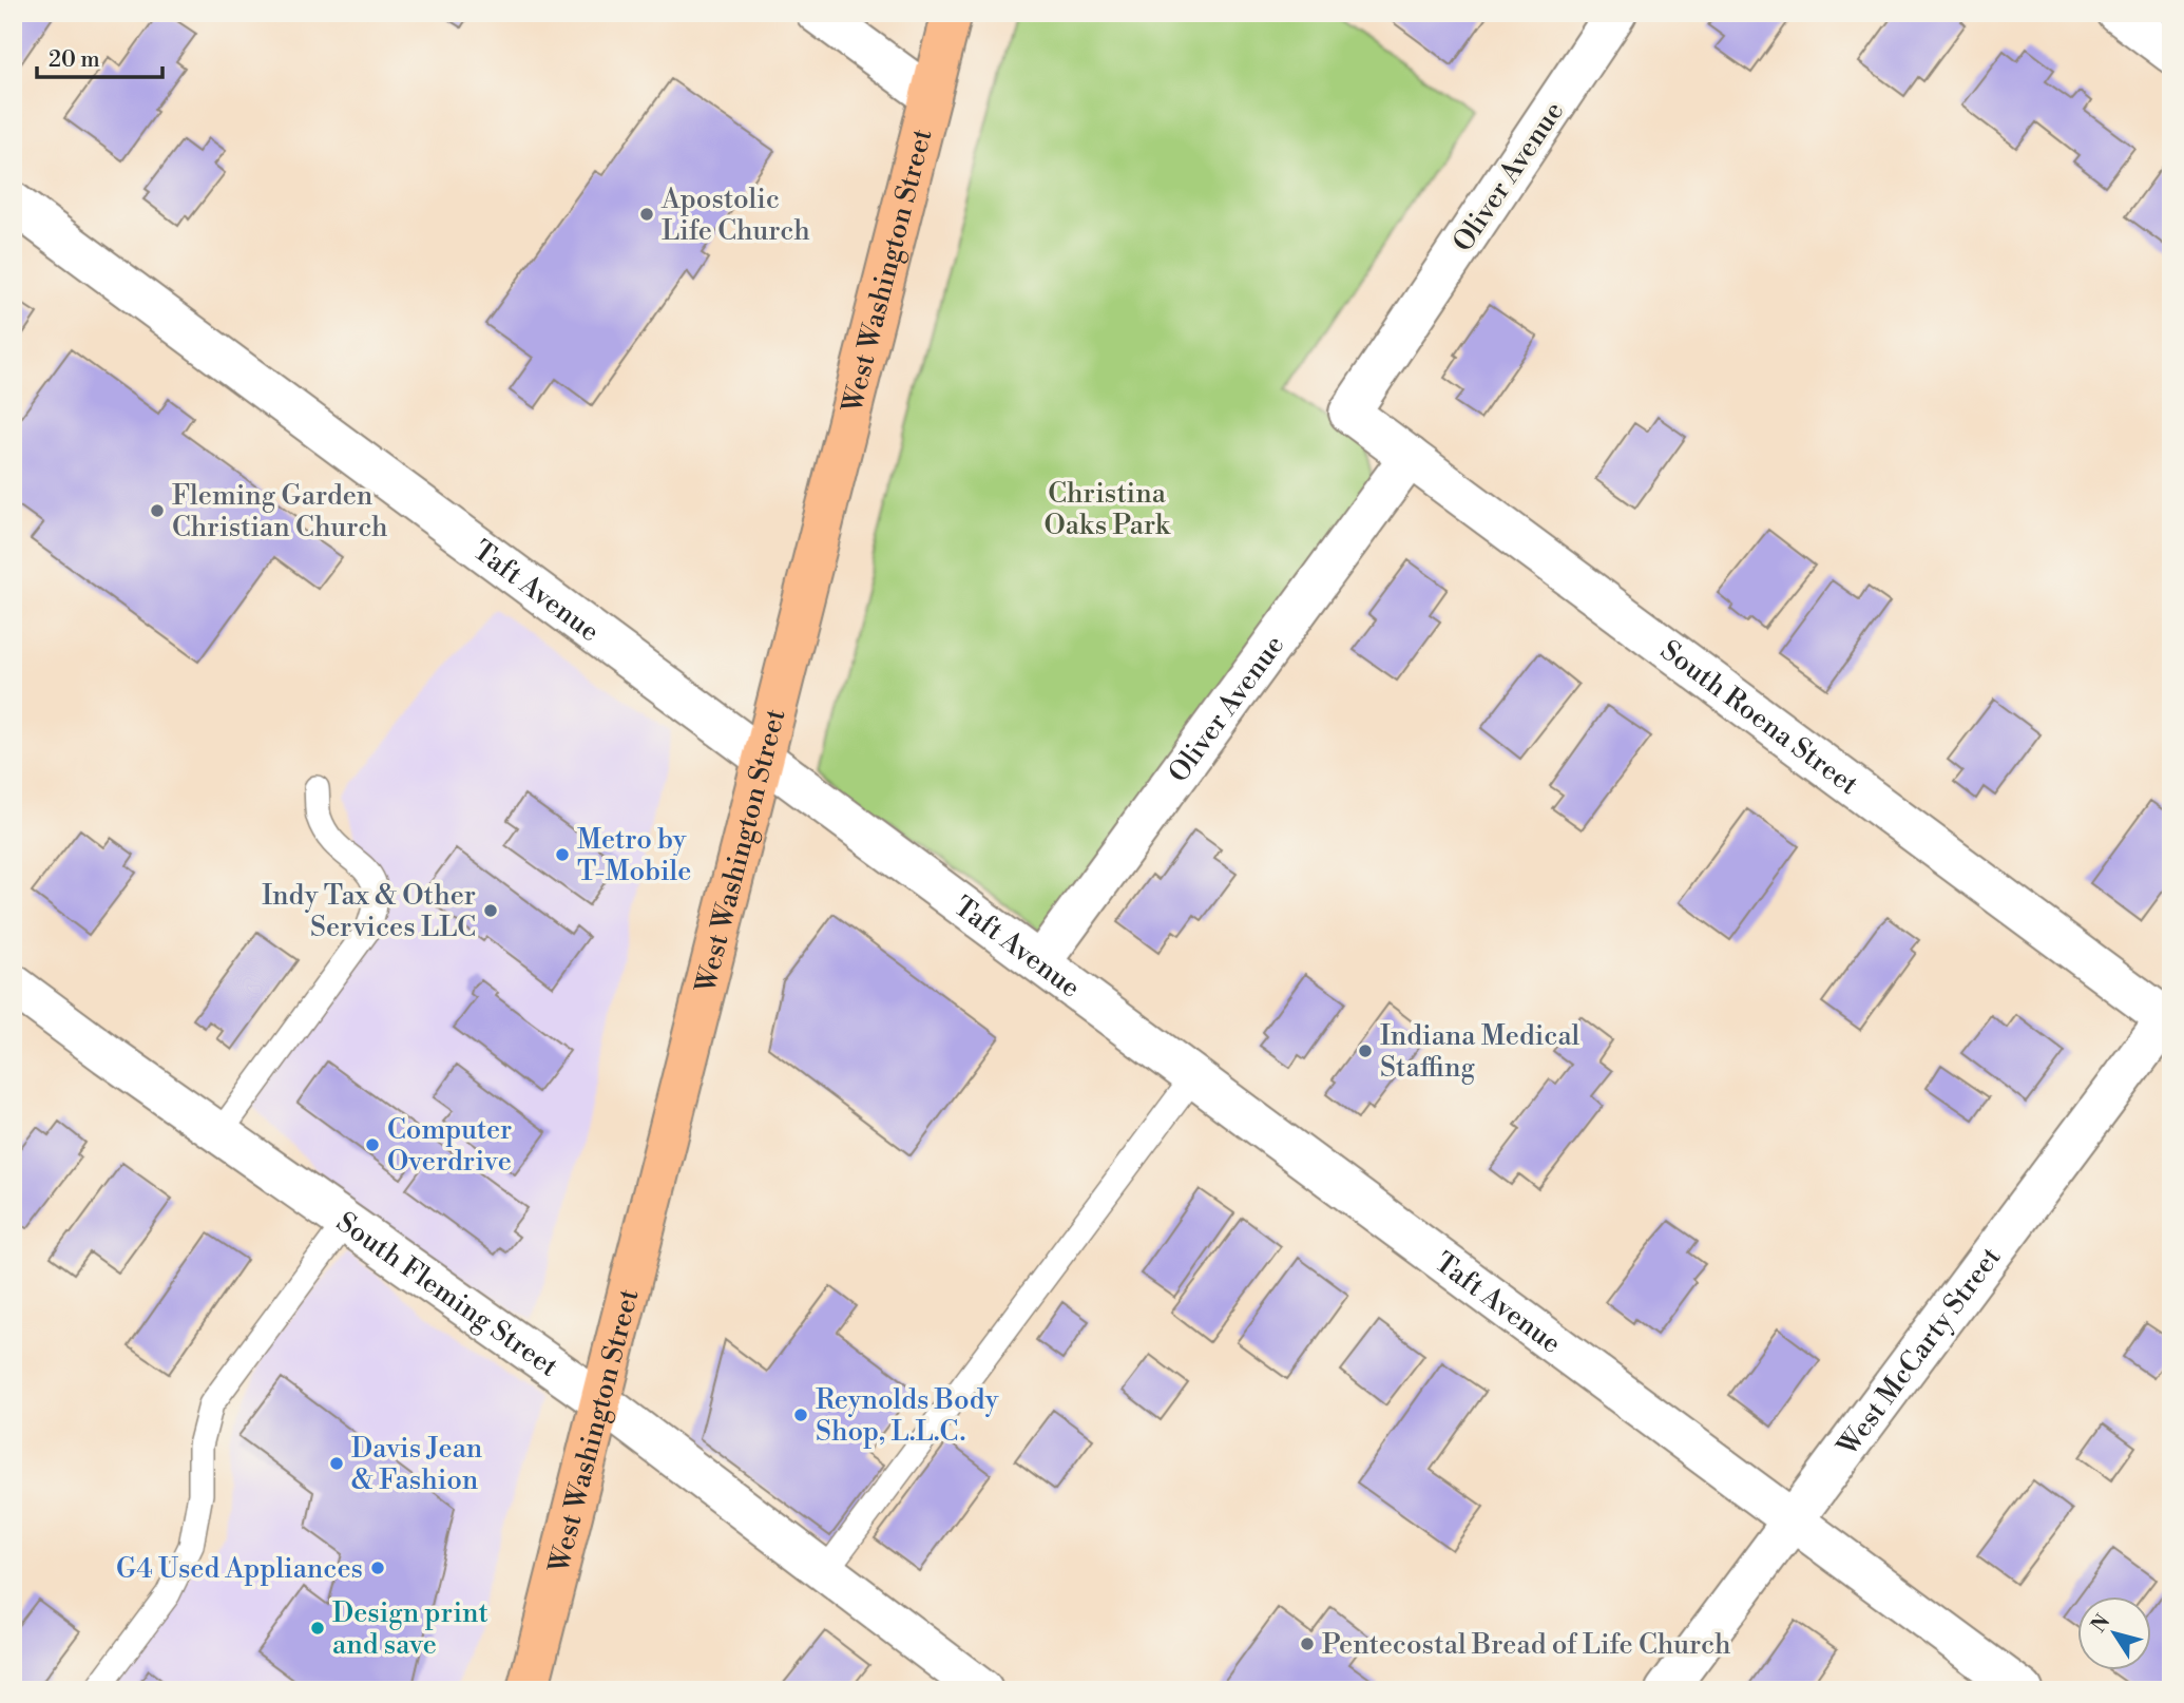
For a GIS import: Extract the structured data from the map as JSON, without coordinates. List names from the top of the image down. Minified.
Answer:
{"streets":{"main road":["West Washington Street"],"street":["Oliver Avenue","Taft Avenue","South Roena Street","South Fleming Street","West McCarty Street"]},"crossings":[["Oliver Avenue","Taft Avenue"],["Oliver Avenue","South Roena Street"],["West Washington Street","Taft Avenue"],["West Washington Street","South Fleming Street"],["Taft Avenue","West McCarty Street"],["South Roena Street","West McCarty Street"]],"parks":["Christina Oaks Park"],"places":["Apostolic Life Church","Fleming Garden Christian Church","Metro by T-Mobile","Indy Tax & Other Services LLC","Indiana Medical Staffing","Computer Overdrive","Reynolds Body Shop, L.L.C.","Davis Jean & Fashion","G4 Used Appliances","Design print and save","Pentecostal Bread of Life Church"],"scale_bar":"20 m","north":"top left"}
